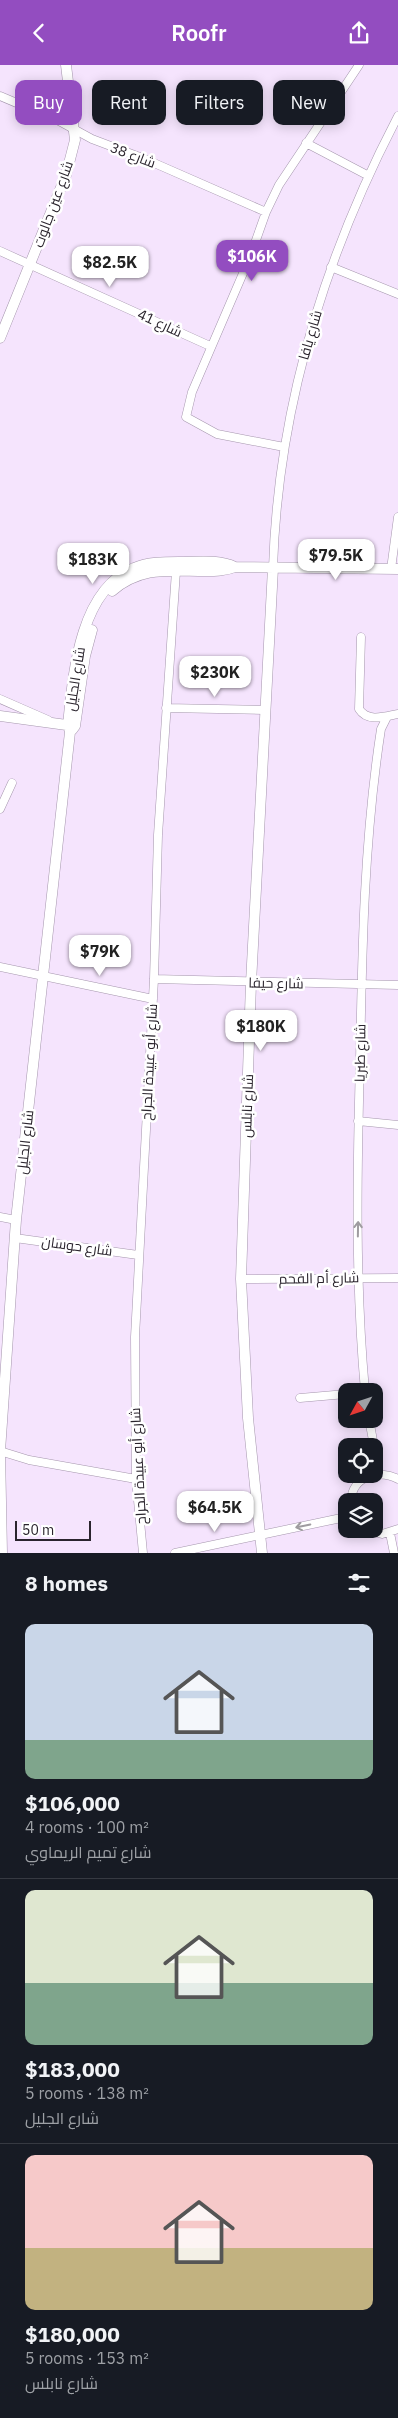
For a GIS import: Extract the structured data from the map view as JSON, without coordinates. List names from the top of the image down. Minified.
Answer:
{"streets":{"street":["شارع 38","شارع عين جالوت","شارع 41","شارع يافا","شارع الجليل","شارع حيفا","شارع طبريا","شارع أبو عبيدة الجراح","شارع نابلس","شارع حوسان","شارع أم الفحم"]},"crossings":[["شارع 38","شارع عين جالوت"],["شارع عين جالوت","شارع 41"],["شارع يافا","شارع الجليل"],["شارع يافا","شارع نابلس"],["شارع الجليل","شارع أبو عبيدة الجراح"],["شارع الجليل","شارع نابلس"],["شارع الجليل","شارع حوسان"],["شارع حيفا","شارع طبريا"],["شارع حيفا","شارع أبو عبيدة الجراح"],["شارع حيفا","شارع نابلس"],["شارع طبريا","شارع أم الفحم"],["شارع أبو عبيدة الجراح","شارع حوسان"],["شارع نابلس","شارع أم الفحم"]],"scale_bar":"50 m","north":"bottom left","page":{"header":"Roofr","chip":["Buy","Rent","Filters","New"],"price":["$106K","$82.5K","$79.5K","$183K","$230K","$79K","$180K","$64.5K"],"scale":"50 m","heading":"8 homes","list":[{"name":"$106,000","note":"4 rooms · 100 m² · شارع تميم الريماوي"},{"name":"$183,000","note":"5 rooms · 138 m² · شارع الجليل"},{"name":"$180,000","note":"5 rooms · 153 m² · شارع نابلس"}]}}
